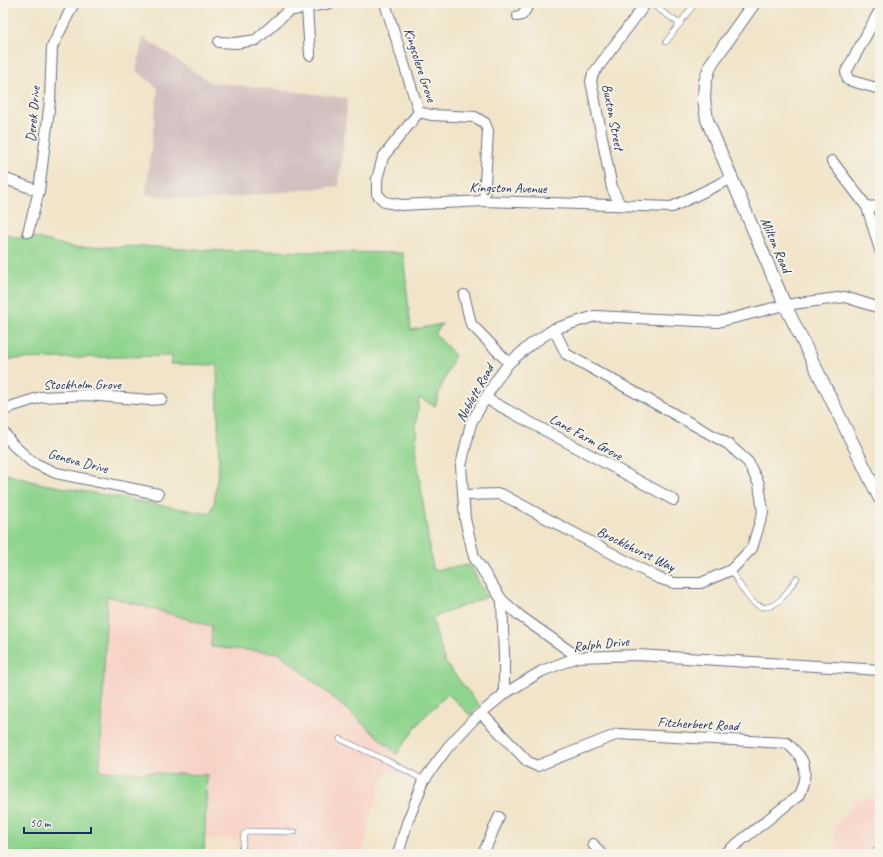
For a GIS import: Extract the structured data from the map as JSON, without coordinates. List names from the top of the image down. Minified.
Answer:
{"streets":{"street":["Kingsclere Grove","Derek Drive","Buxton Street","Kingston Avenue","Milton Road","Stockholm Grove","Noblett Road","Lane Farm Grove","Geneva Drive","Brocklehurst Way","Ralph Drive","Fitzherbert Road"]},"crossings":[["Kingsclere Grove","Kingston Avenue"],["Buxton Street","Kingston Avenue"],["Kingston Avenue","Milton Road"],["Milton Road","Noblett Road"],["Noblett Road","Lane Farm Grove"],["Noblett Road","Brocklehurst Way"],["Noblett Road","Ralph Drive"],["Ralph Drive","Fitzherbert Road"]],"scale_bar":"50 m"}
